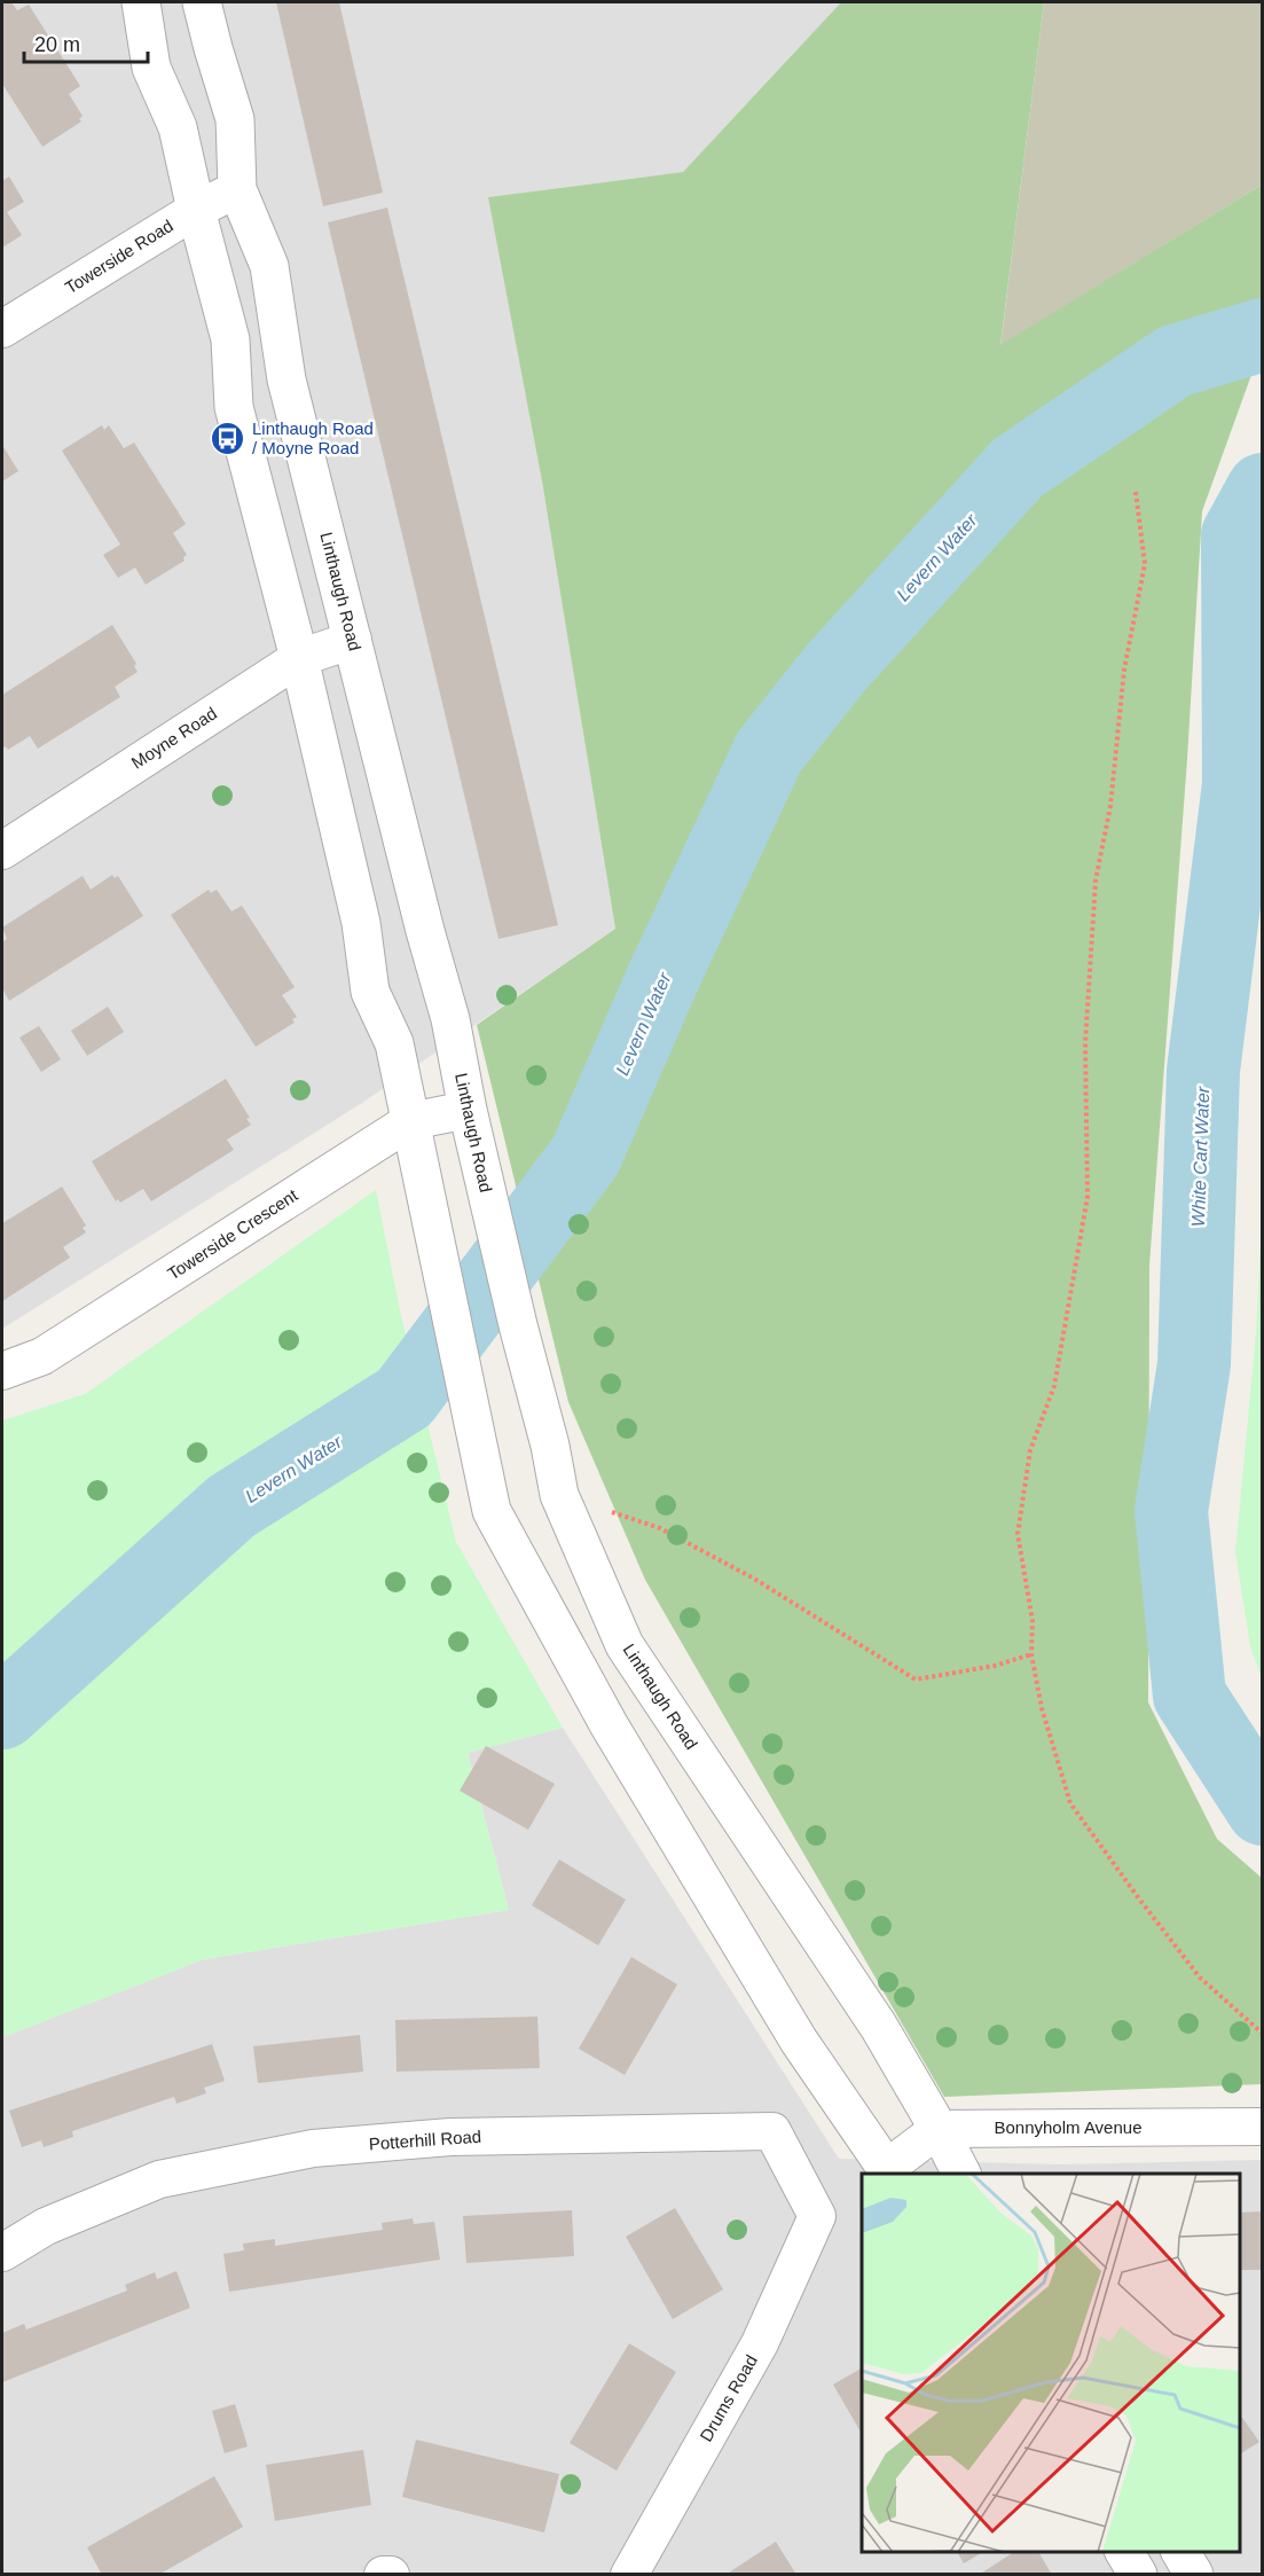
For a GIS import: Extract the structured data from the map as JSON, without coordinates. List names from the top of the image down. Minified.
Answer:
{"streets":{"street":["Towerside Road","Linthaugh Road","Moyne Road","Towerside Crescent","Bonnyholm Avenue","Potterhill Road","Drums Road"]},"crossings":[["Towerside Road","Linthaugh Road"],["Linthaugh Road","Moyne Road"],["Linthaugh Road","Towerside Crescent"],["Linthaugh Road","Bonnyholm Avenue"],["Potterhill Road","Drums Road"]],"water":["Levern Water","White Cart Water"],"places":{"bus stop":["Linthaugh Road / Moyne Road"]},"scale_bar":"20 m"}
